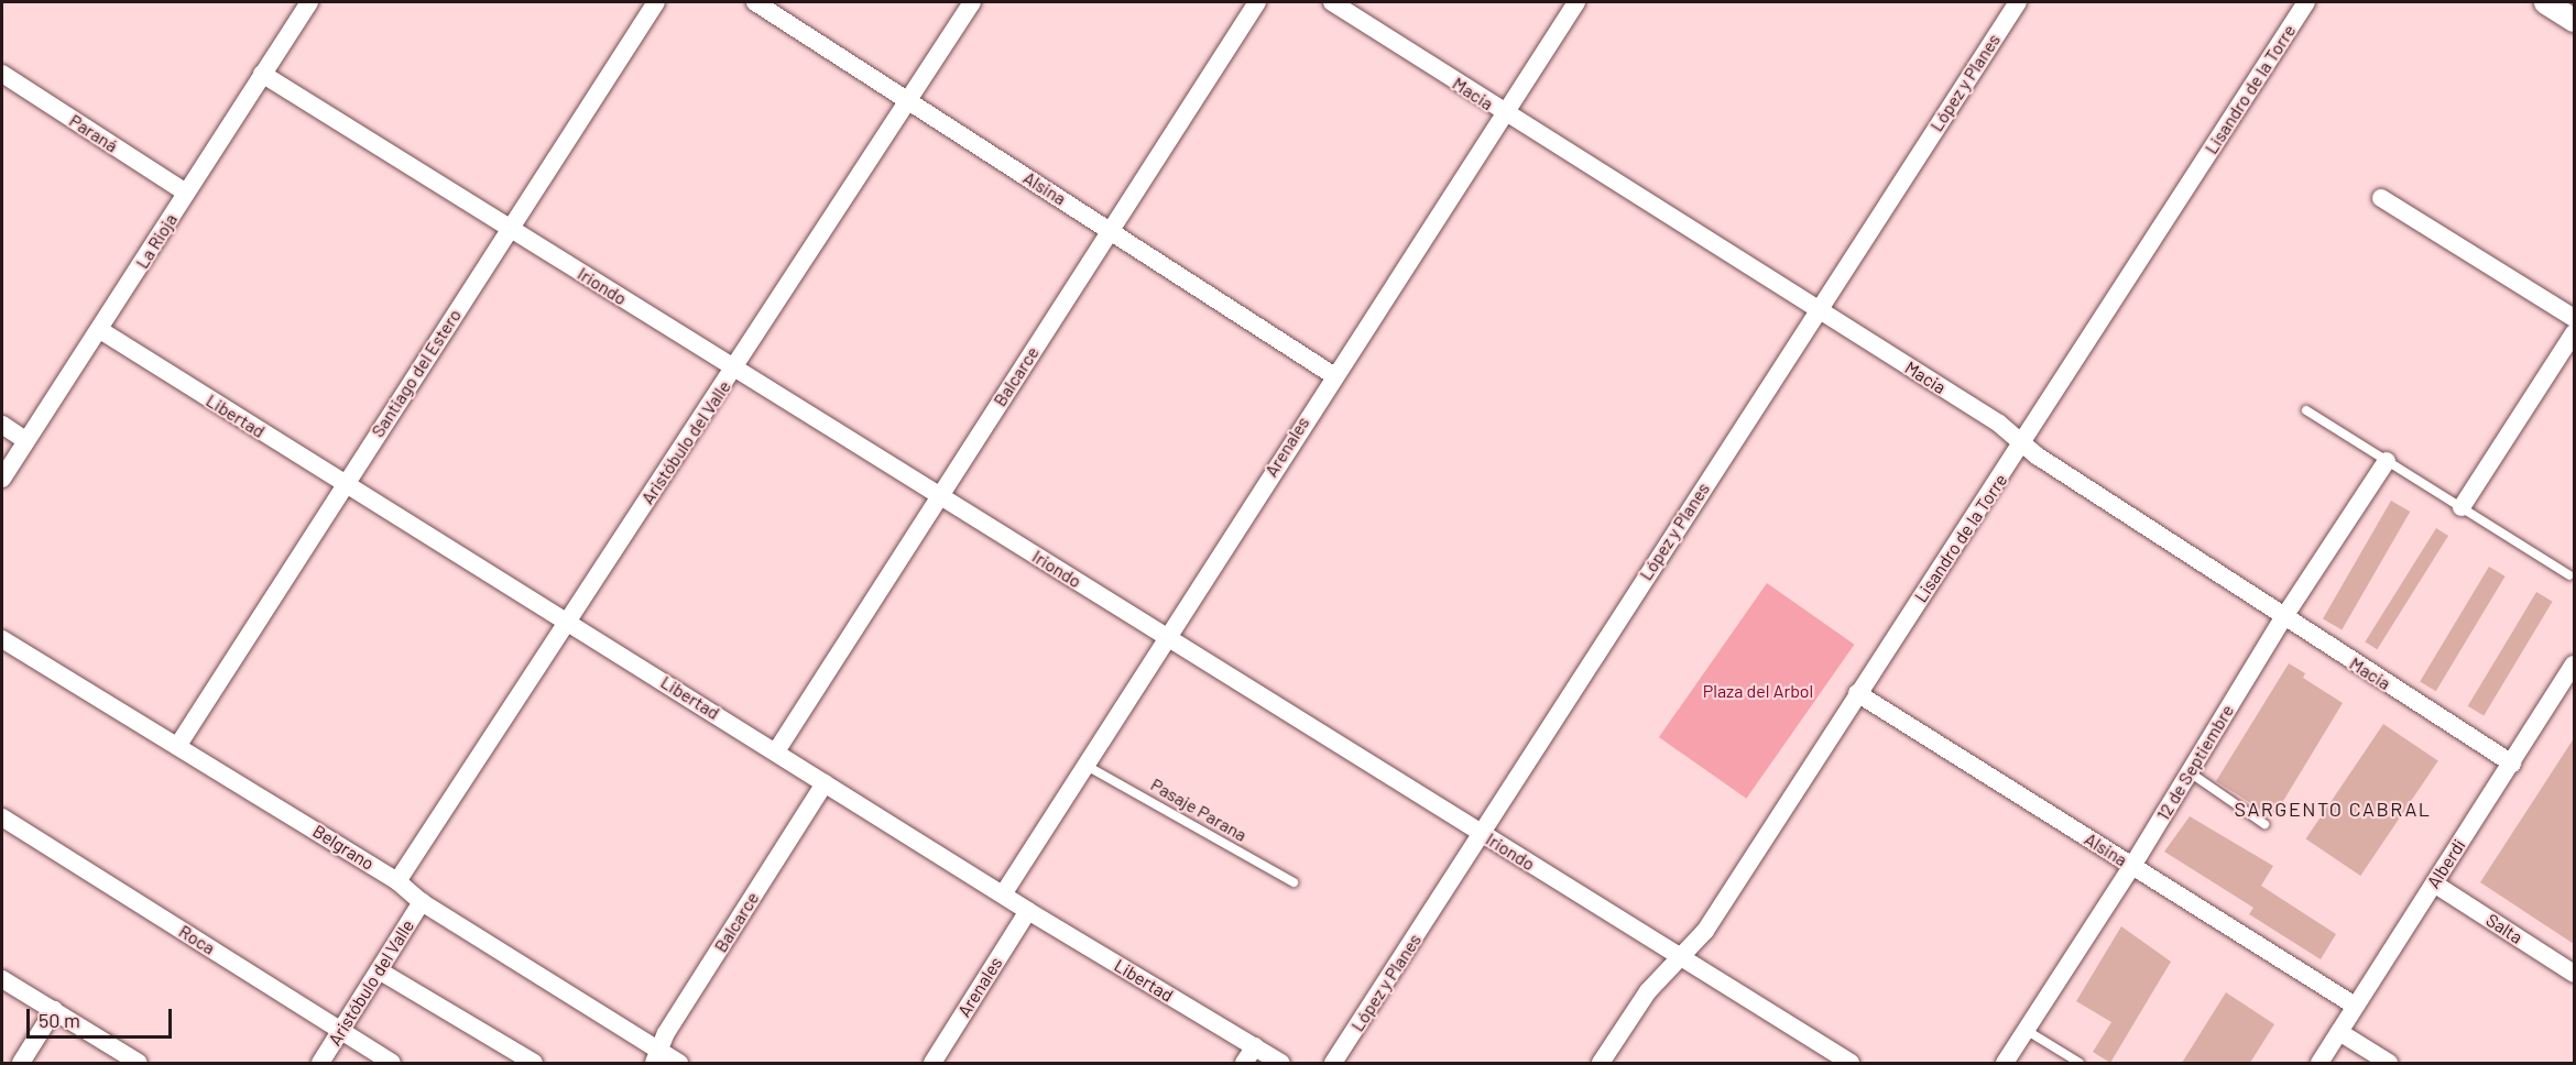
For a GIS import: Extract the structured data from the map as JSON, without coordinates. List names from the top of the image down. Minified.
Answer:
{"streets":{"street":["López y Planes","Lisandro de la Torre","Macia","Paraná","Alsina","La Rioja","Iriondo","Santiago del Estero","Balcarce","Libertad","Aristóbulo del Valle","Arenales","12 de Septiembre","Belgrano","Alberdi","Salta","Roca"],"lane":["Pasaje Parana"]},"crossings":[["López y Planes","Macia"],["López y Planes","Iriondo"],["Lisandro de la Torre","Macia"],["Lisandro de la Torre","Alsina"],["Lisandro de la Torre","Iriondo"],["Macia","Arenales"],["Macia","12 de Septiembre"],["Macia","Alberdi"],["Paraná","La Rioja"],["Alsina","Balcarce"],["Alsina","Aristóbulo del Valle"],["Alsina","Arenales"],["Alsina","12 de Septiembre"],["Alsina","Alberdi"],["La Rioja","Iriondo"],["La Rioja","Libertad"],["Iriondo","Santiago del Estero"],["Iriondo","Balcarce"],["Iriondo","Aristóbulo del Valle"],["Iriondo","Arenales"],["Santiago del Estero","Libertad"],["Santiago del Estero","Belgrano"],["Balcarce","Libertad"],["Balcarce","Belgrano"],["Libertad","Aristóbulo del Valle"],["Libertad","Arenales"],["Aristóbulo del Valle","Belgrano"],["Aristóbulo del Valle","Roca"],["Arenales","Pasaje Parana"],["Alberdi","Salta"]],"districts":["SARGENTO CABRAL"],"parks":["Plaza del Arbol"],"scale_bar":"50 m"}
